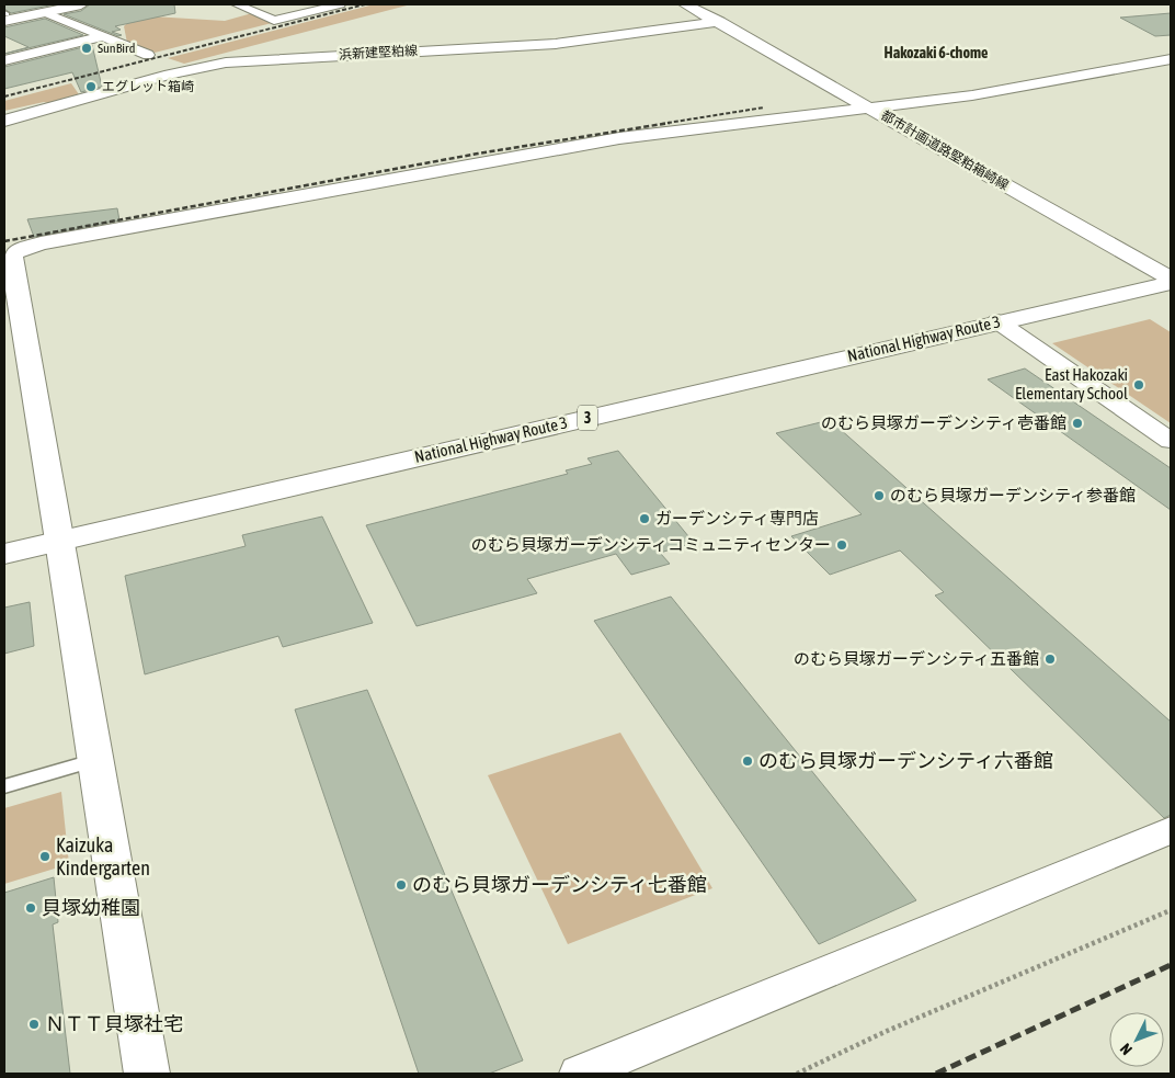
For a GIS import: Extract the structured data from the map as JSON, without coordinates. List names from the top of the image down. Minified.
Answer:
{"streets":{"main road":["浜新建堅粕線","都市計画道路堅粕箱崎線","National Highway Route 3","3"]},"crossings":[["浜新建堅粕線","都市計画道路堅粕箱崎線"]],"districts":["Hakozaki 6-chome"],"places":["SunBird","エグレット箱崎","East Hakozaki Elementary School","のむら貝塚ガーデンシティ壱番館","のむら貝塚ガーデンシティ参番館","ガーデンシティ専門店","のむら貝塚ガーデンシティコミュニティセンター","のむら貝塚ガーデンシティ五番館","のむら貝塚ガーデンシティ六番館","Kaizuka Kindergarten","のむら貝塚ガーデンシティ七番館","貝塚幼稚園","ＮＴＴ貝塚社宅"],"north":"bottom left"}
